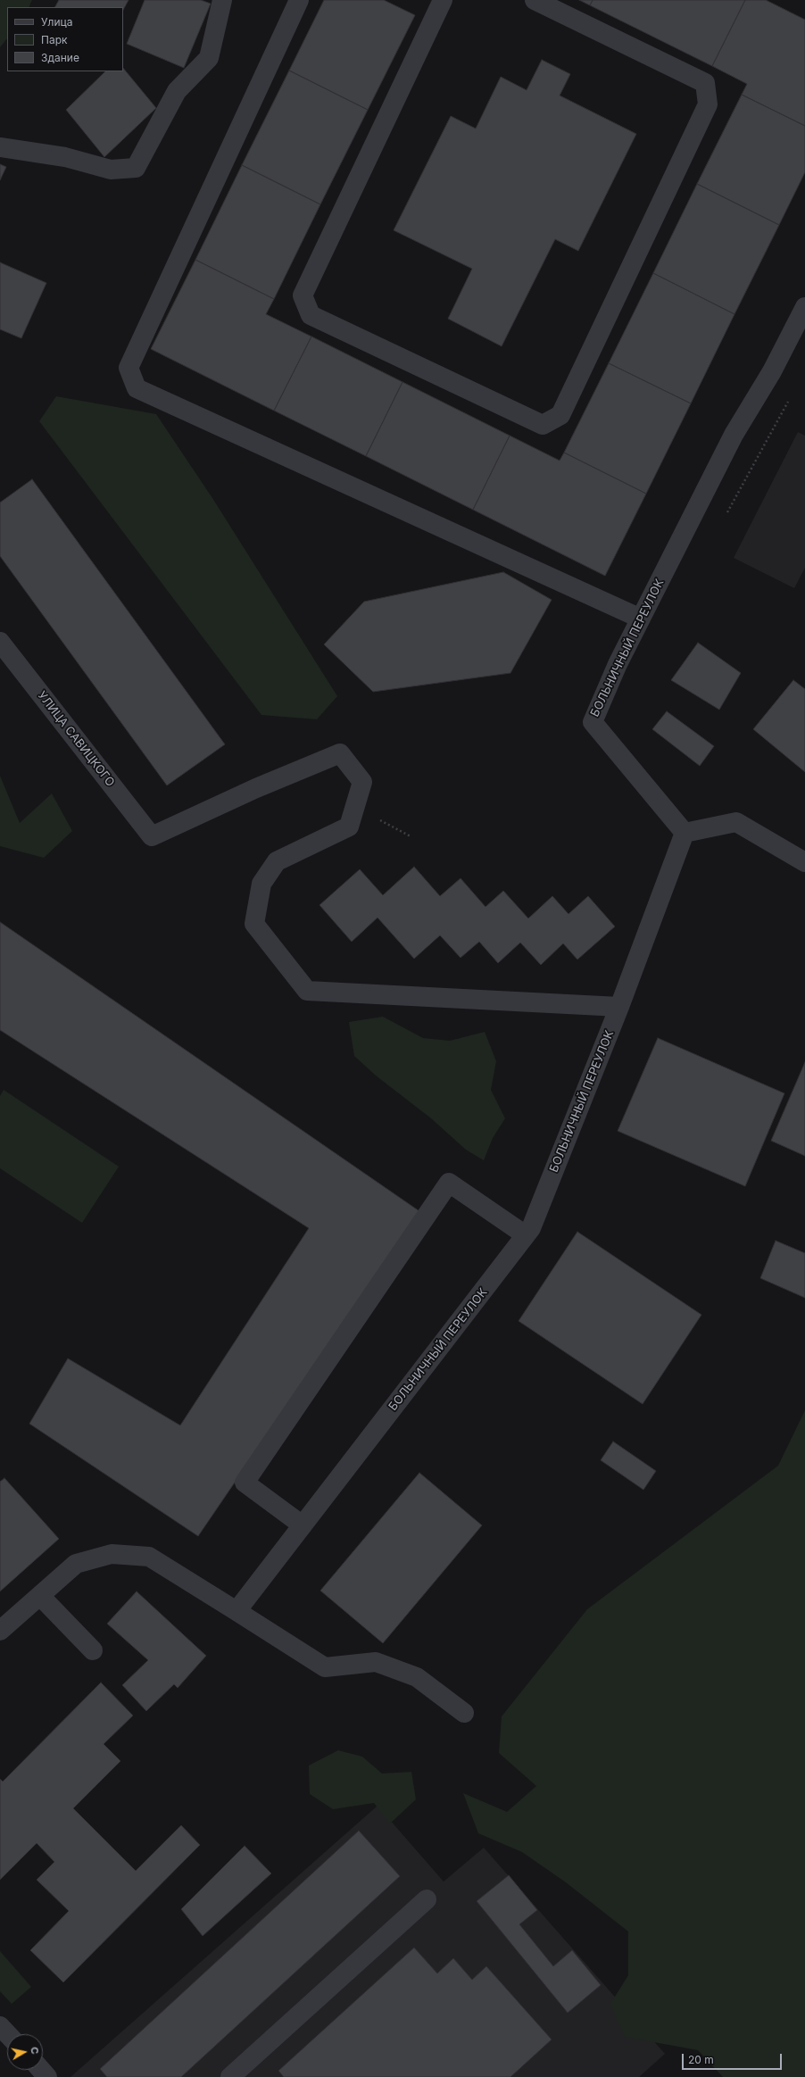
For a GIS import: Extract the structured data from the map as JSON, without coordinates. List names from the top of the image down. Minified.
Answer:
{"streets":{"street":["БОЛЬНИЧНЫЙ ПЕРЕУЛОК","УЛИЦА САВИЦКОГО"]},"legend":["Улица","Парк","Здание"],"scale_bar":"20 m","north":"right"}
